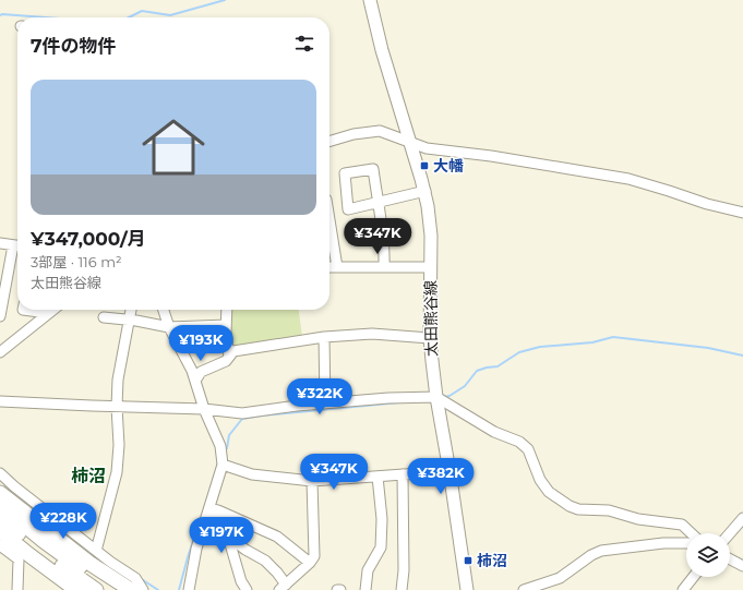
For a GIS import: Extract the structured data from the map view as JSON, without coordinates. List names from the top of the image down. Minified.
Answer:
{"streets":{"main road":["太田熊谷線"]},"districts":["柿沼"],"places":{"transit":["大幡","柿沼"]},"page":{"heading":"7件の物件","list":[{"name":"¥347,000/月","note":"3部屋 · 116 m² · 太田熊谷線"}],"price":["¥347K","¥193K","¥322K","¥347K","¥382K","¥228K","¥197K"]}}
